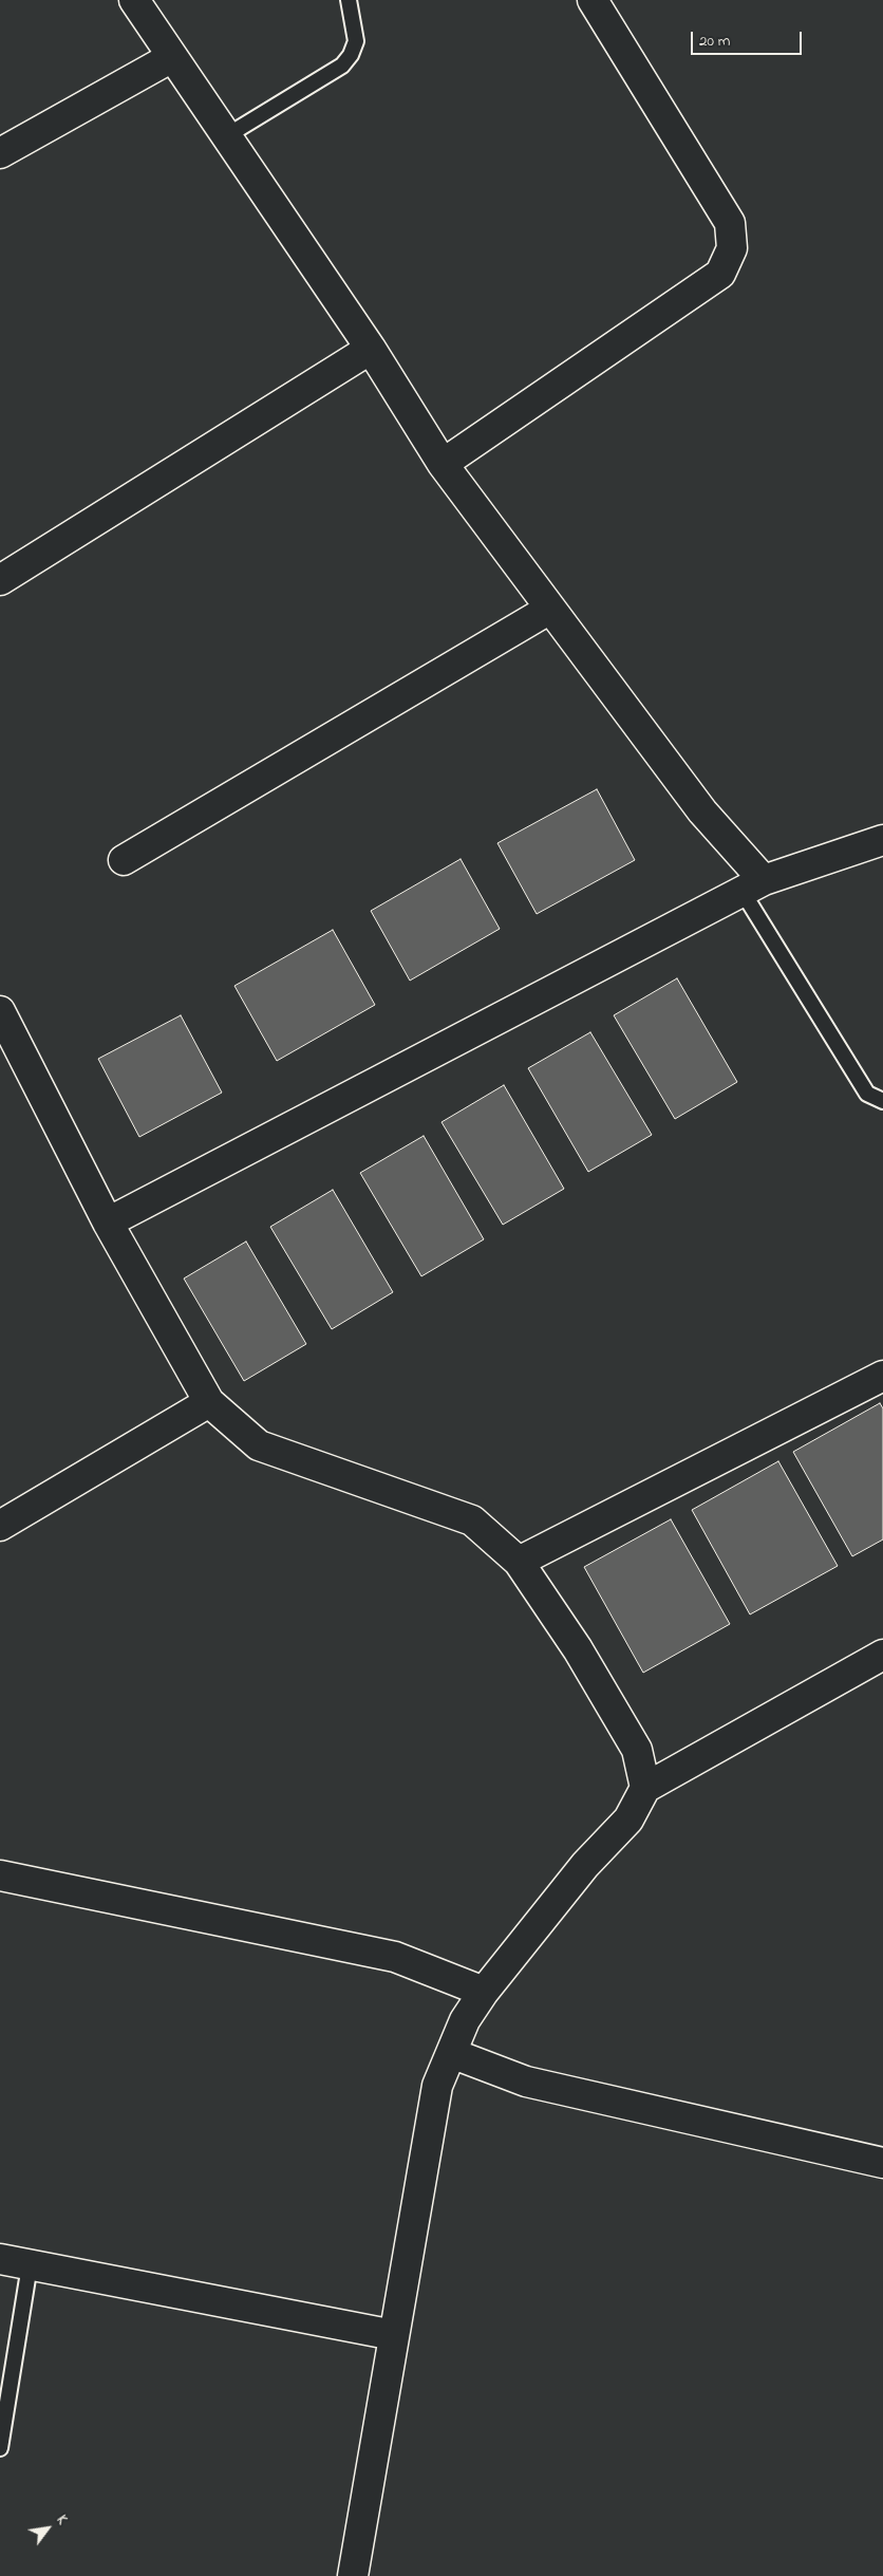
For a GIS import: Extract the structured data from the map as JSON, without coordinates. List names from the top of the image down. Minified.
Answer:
{"scale_bar":"20 m","north":"top right"}
